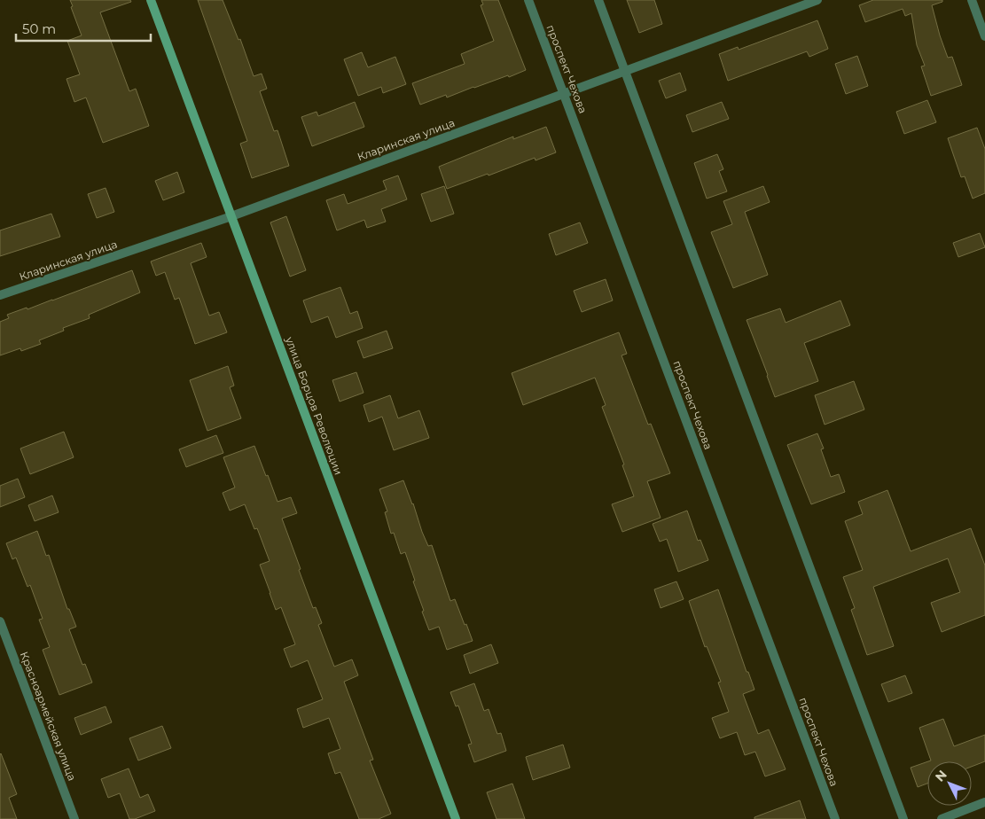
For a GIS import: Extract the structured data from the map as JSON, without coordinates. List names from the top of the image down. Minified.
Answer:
{"streets":{"main road":["улица Борцов Революции"],"street":["проспект Чехова","Кларинская улица","Красноармейская улица"]},"crossings":[["проспект Чехова","Кларинская улица"],["Кларинская улица","улица Борцов Революции"]],"scale_bar":"50 m","north":"top left"}
